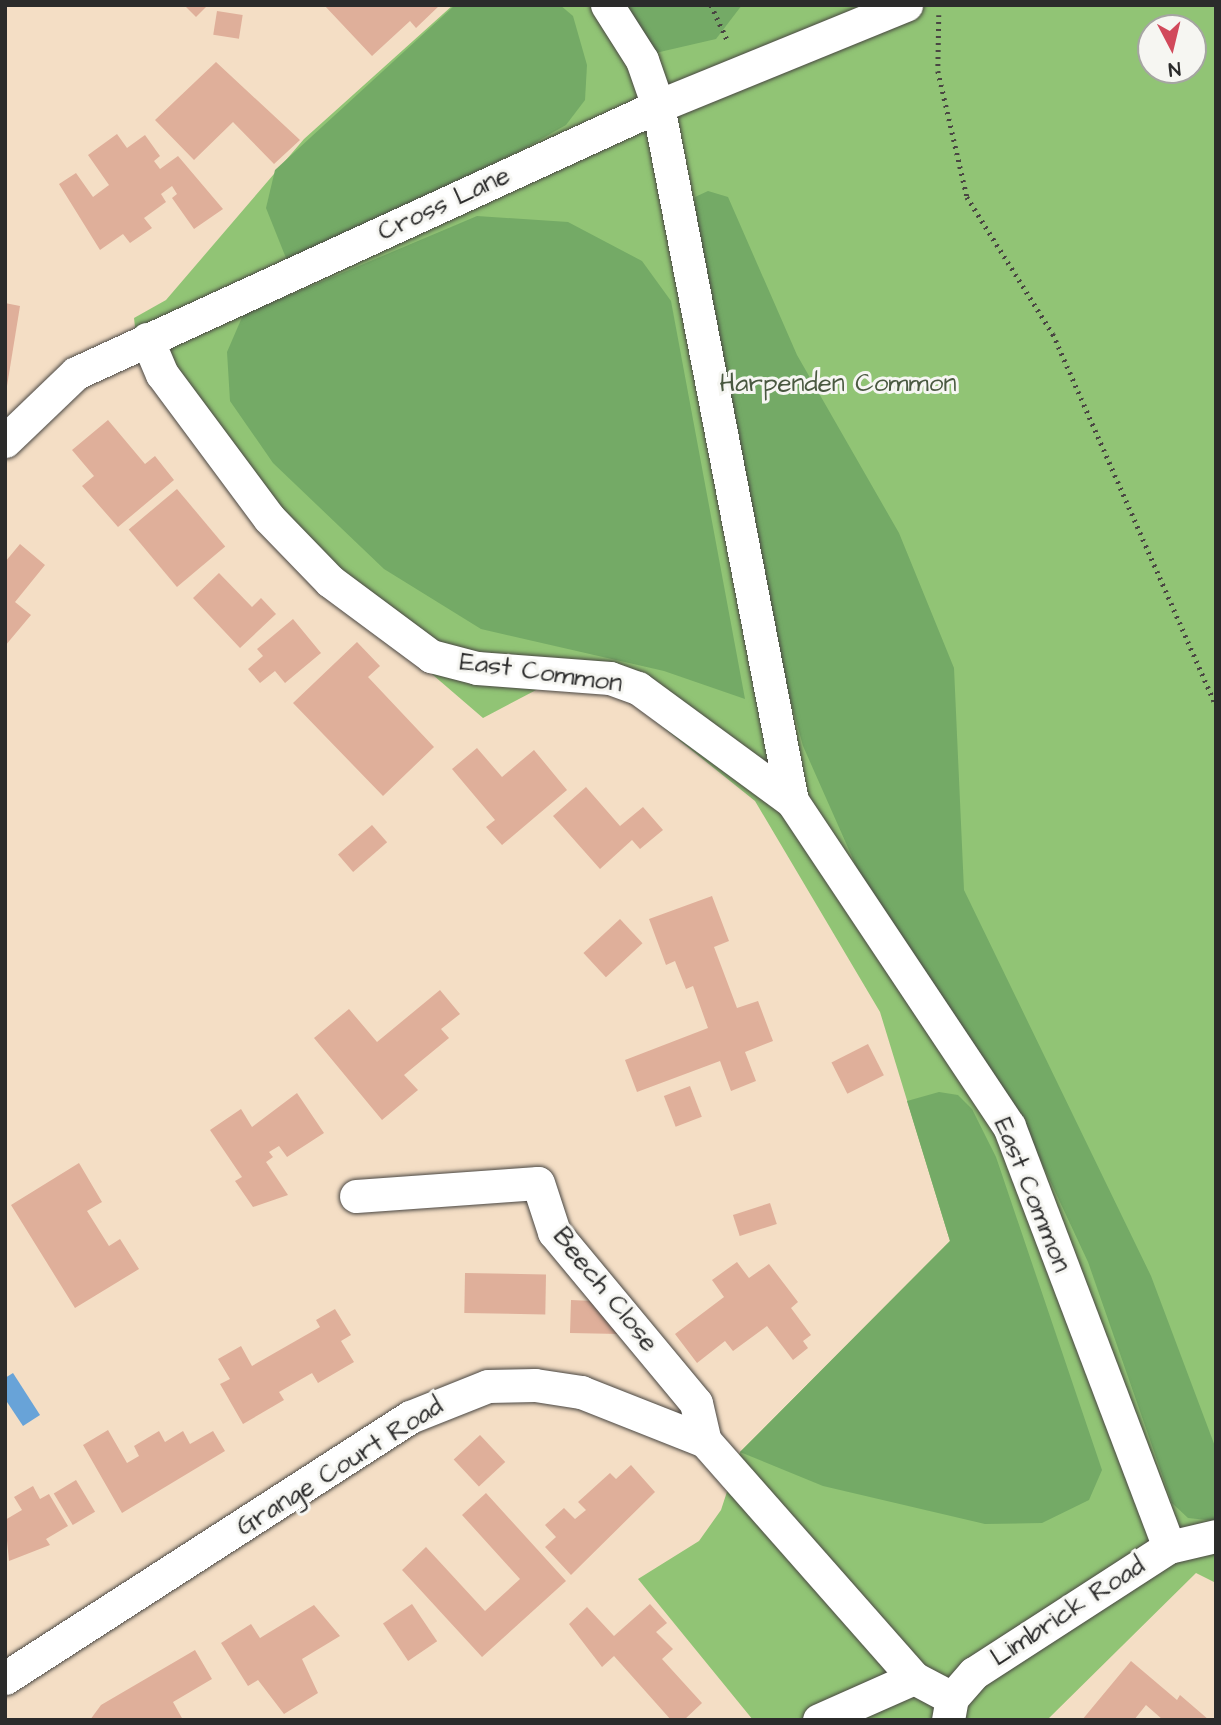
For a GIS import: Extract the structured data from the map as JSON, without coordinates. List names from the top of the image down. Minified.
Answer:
{"streets":{"street":["Cross Lane","East Common","Beech Close","Grange Court Road","Limbrick Road"]},"crossings":[["Cross Lane","East Common"],["East Common","Limbrick Road"],["Beech Close","Grange Court Road"]],"parks":["Harpenden Common"],"north":"bottom"}
